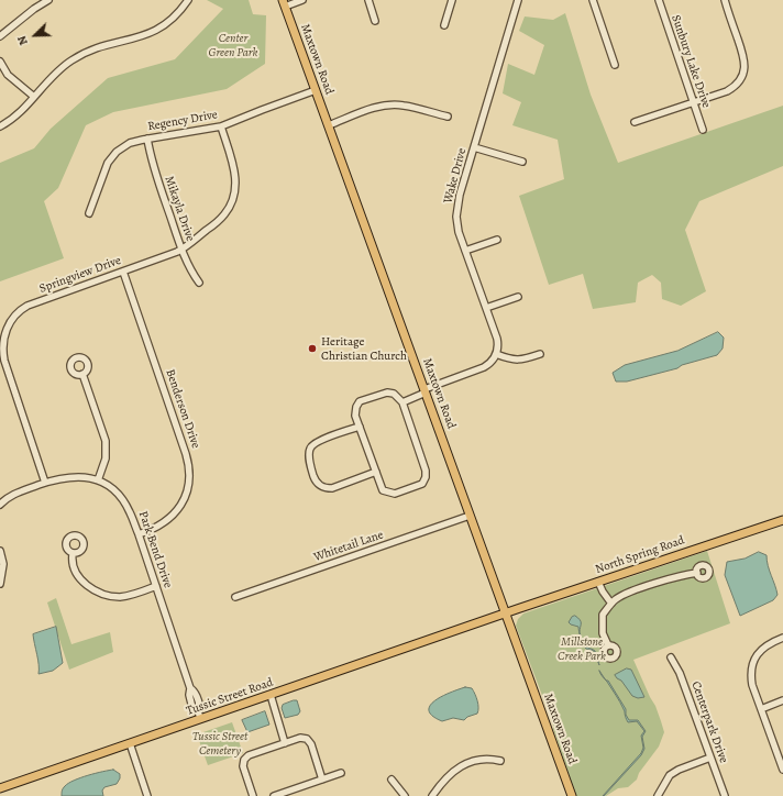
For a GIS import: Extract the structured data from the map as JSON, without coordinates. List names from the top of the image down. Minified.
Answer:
{"streets":{"main road":["Maxtown Road","North Spring Road","Tussic Street Road"],"street":["Sunbury Lake Drive","Regency Drive","Wake Drive","Mikayla Drive","Springview Drive","Benderson Drive","Whitetail Lane","Park Bend Drive","Centerpark Drive"]},"crossings":[["Maxtown Road","Regency Drive"],["Maxtown Road","Whitetail Lane"],["Maxtown Road","North Spring Road"],["Regency Drive","Mikayla Drive"],["Regency Drive","Springview Drive"],["Mikayla Drive","Springview Drive"],["Springview Drive","Benderson Drive"],["Springview Drive","Park Bend Drive"],["Benderson Drive","Park Bend Drive"],["Park Bend Drive","Tussic Street Road"],["North Spring Road","Tussic Street Road"]],"parks":["Center Green Park","Millstone Creek Park","Tussic Street Cemetery"],"places":["Heritage Christian Church"],"north":"bottom left"}
